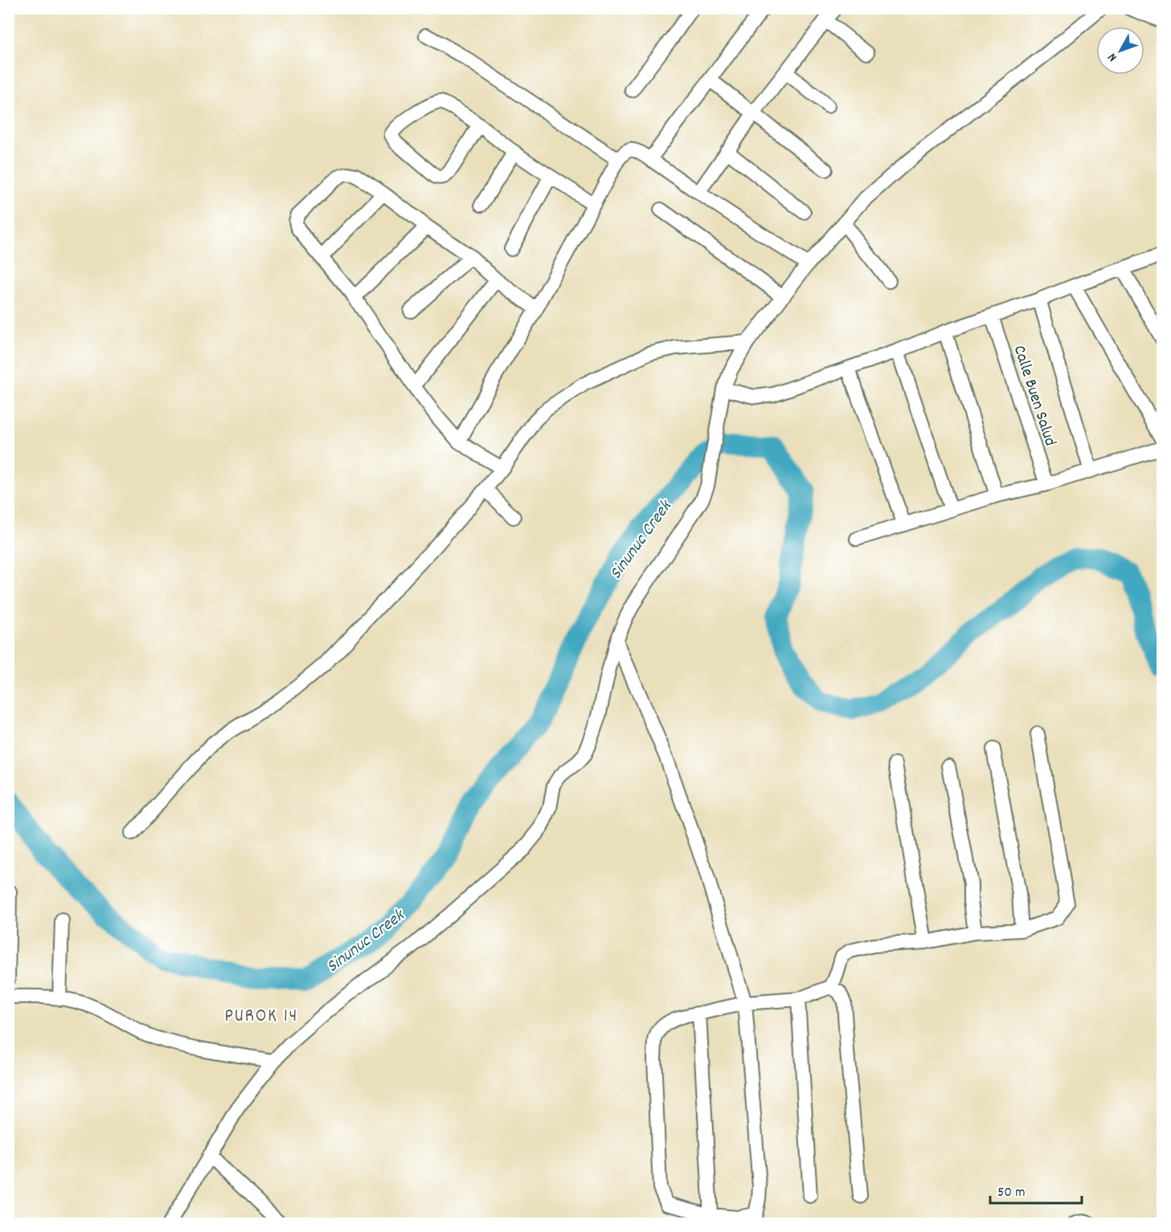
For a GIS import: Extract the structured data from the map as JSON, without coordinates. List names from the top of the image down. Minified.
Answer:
{"streets":{"street":["Calle Buen Salud"]},"districts":["PUROK 14"],"water":["Sinunuc Creek"],"scale_bar":"50 m","north":"bottom left"}
